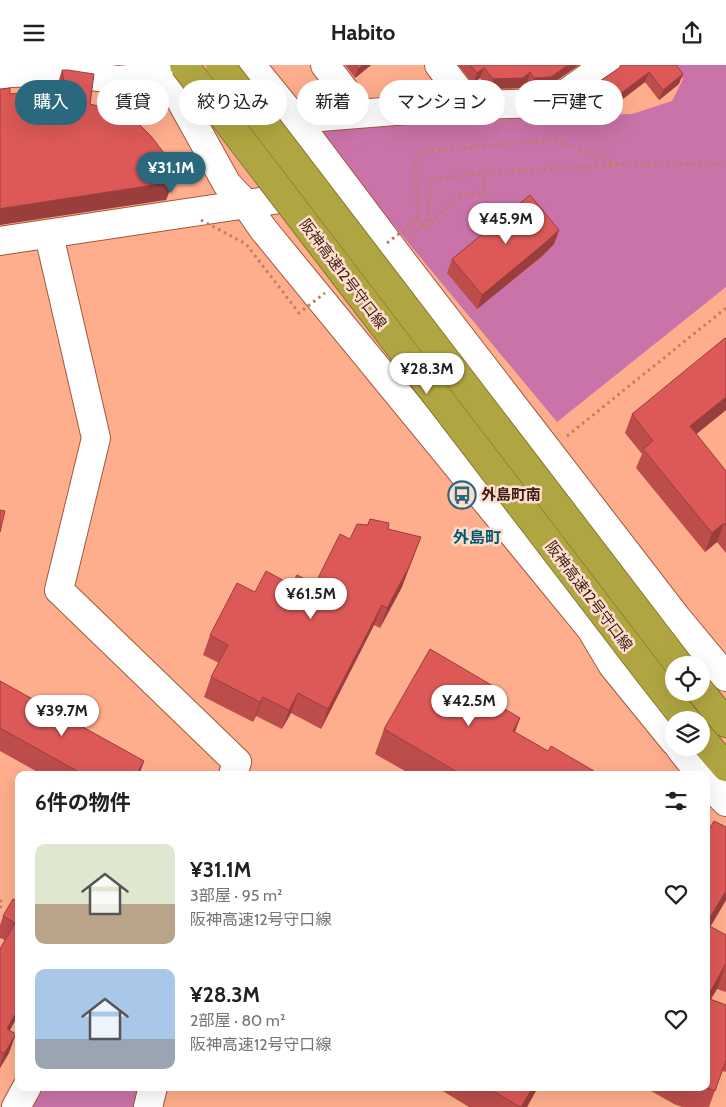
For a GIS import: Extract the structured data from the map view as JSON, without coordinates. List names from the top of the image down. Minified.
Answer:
{"streets":{"highway":["阪神高速12号守口線"]},"districts":["外島町"],"places":{"bus stop":["外島町南"]},"page":{"header":"Habito","chip":["購入","賃貸","絞り込み","新着","マンション","一戸建て"],"price":["¥31.1M","¥45.9M","¥28.3M","¥61.5M","¥42.5M","¥39.7M"],"heading":"6件の物件","list":[{"name":"¥31.1M","note":"3部屋 · 95 m² · 阪神高速12号守口線"},{"name":"¥28.3M","note":"2部屋 · 80 m² · 阪神高速12号守口線"}]}}
